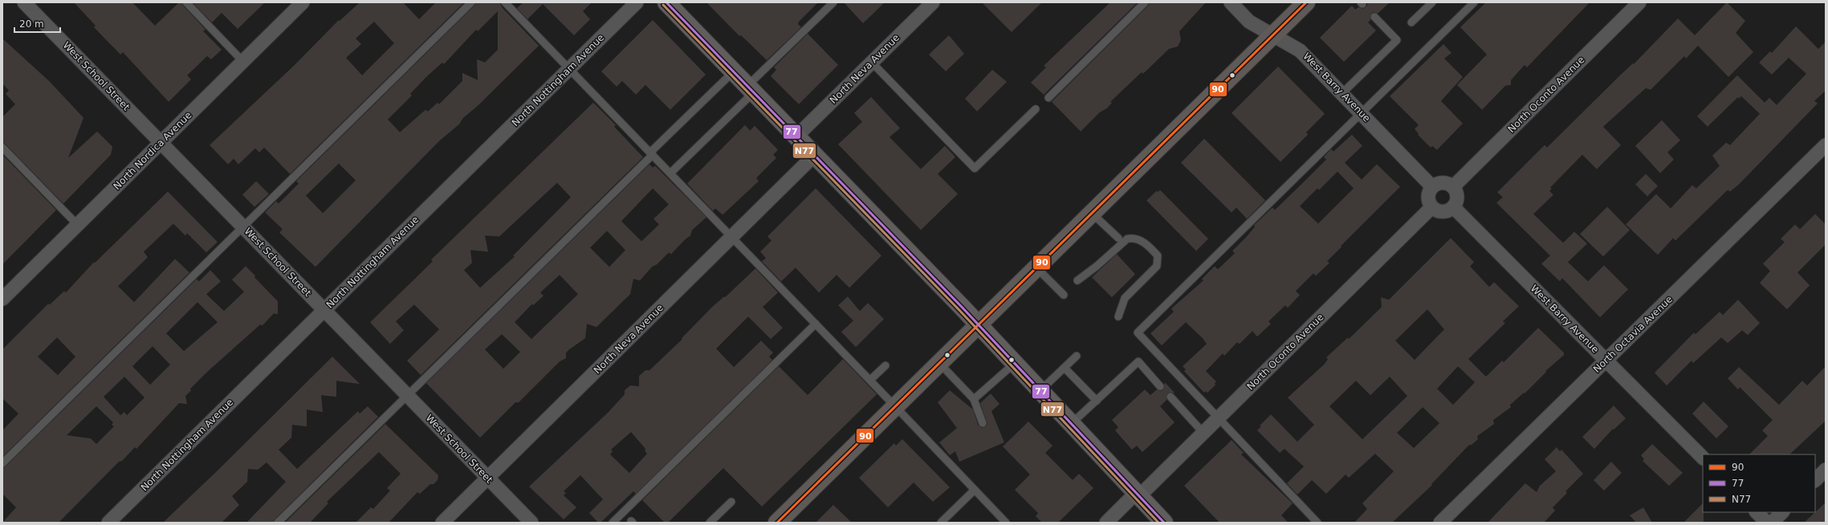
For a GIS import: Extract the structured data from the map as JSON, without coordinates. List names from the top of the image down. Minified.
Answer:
{"streets":{"street":["North Neva Avenue","West School Street","North Nottingham Avenue","West Barry Avenue","North Oconto Avenue","North Nordica Avenue","North Octavia Avenue"]},"crossings":[["North Neva Avenue","West School Street"],["West School Street","North Nottingham Avenue"],["West School Street","North Nordica Avenue"],["West Barry Avenue","North Oconto Avenue"],["West Barry Avenue","North Octavia Avenue"]],"lines":["transit line 90","transit line 77","transit line N77"],"legend":["90","77","N77"],"scale_bar":"20 m"}
